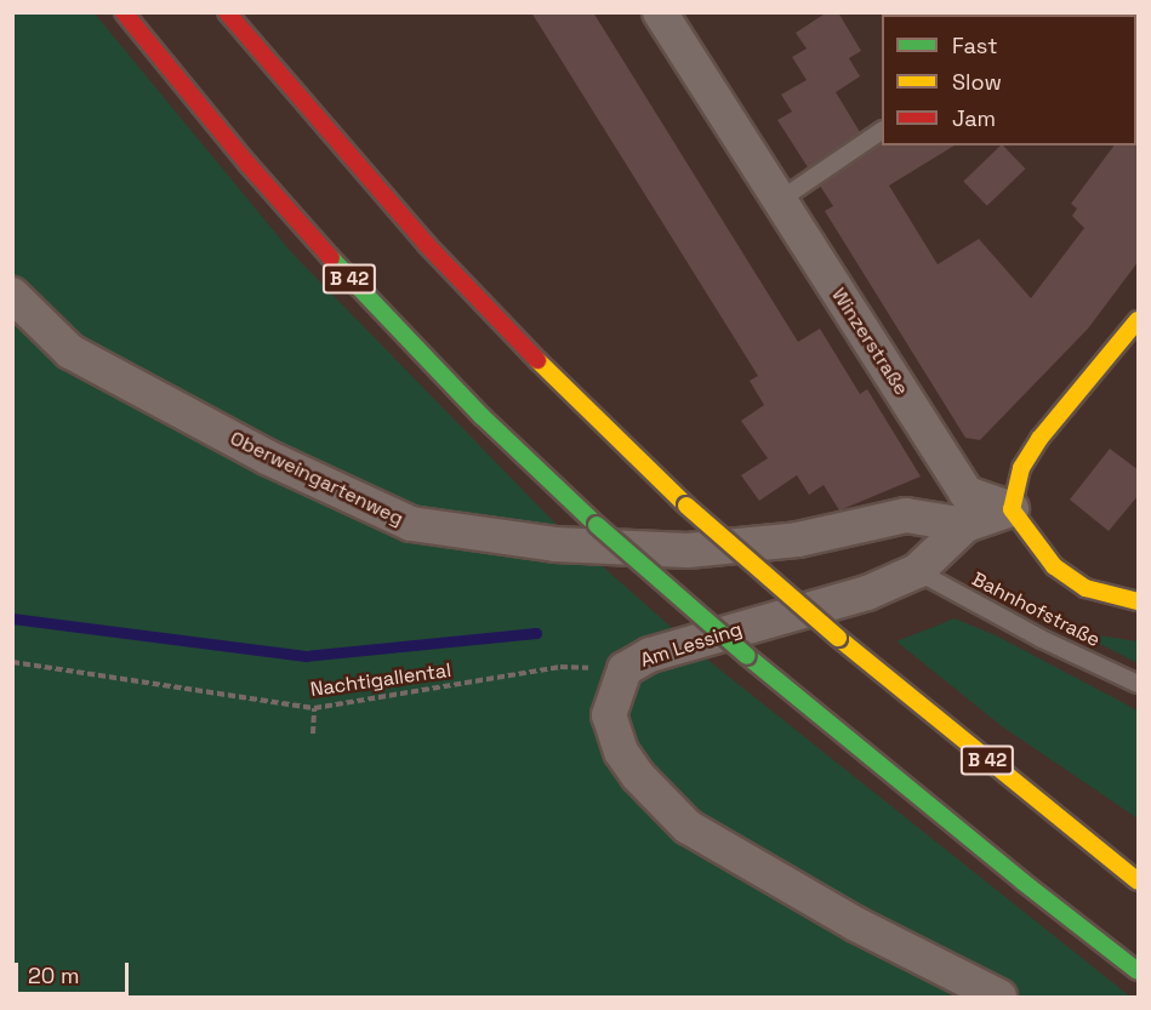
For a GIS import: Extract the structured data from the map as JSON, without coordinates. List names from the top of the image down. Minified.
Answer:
{"streets":{"main road":["B 42"],"street":["Winzerstraße","Oberweingartenweg","Am Lessing"],"lane":["Bahnhofstraße"],"path":["Nachtigallental"]},"crossings":[["Winzerstraße","Am Lessing"],["Oberweingartenweg","Am Lessing"],["Bahnhofstraße","Am Lessing"],["Am Lessing","Nachtigallental"]],"legend":["Fast","Slow","Jam"],"scale_bar":"20 m"}
